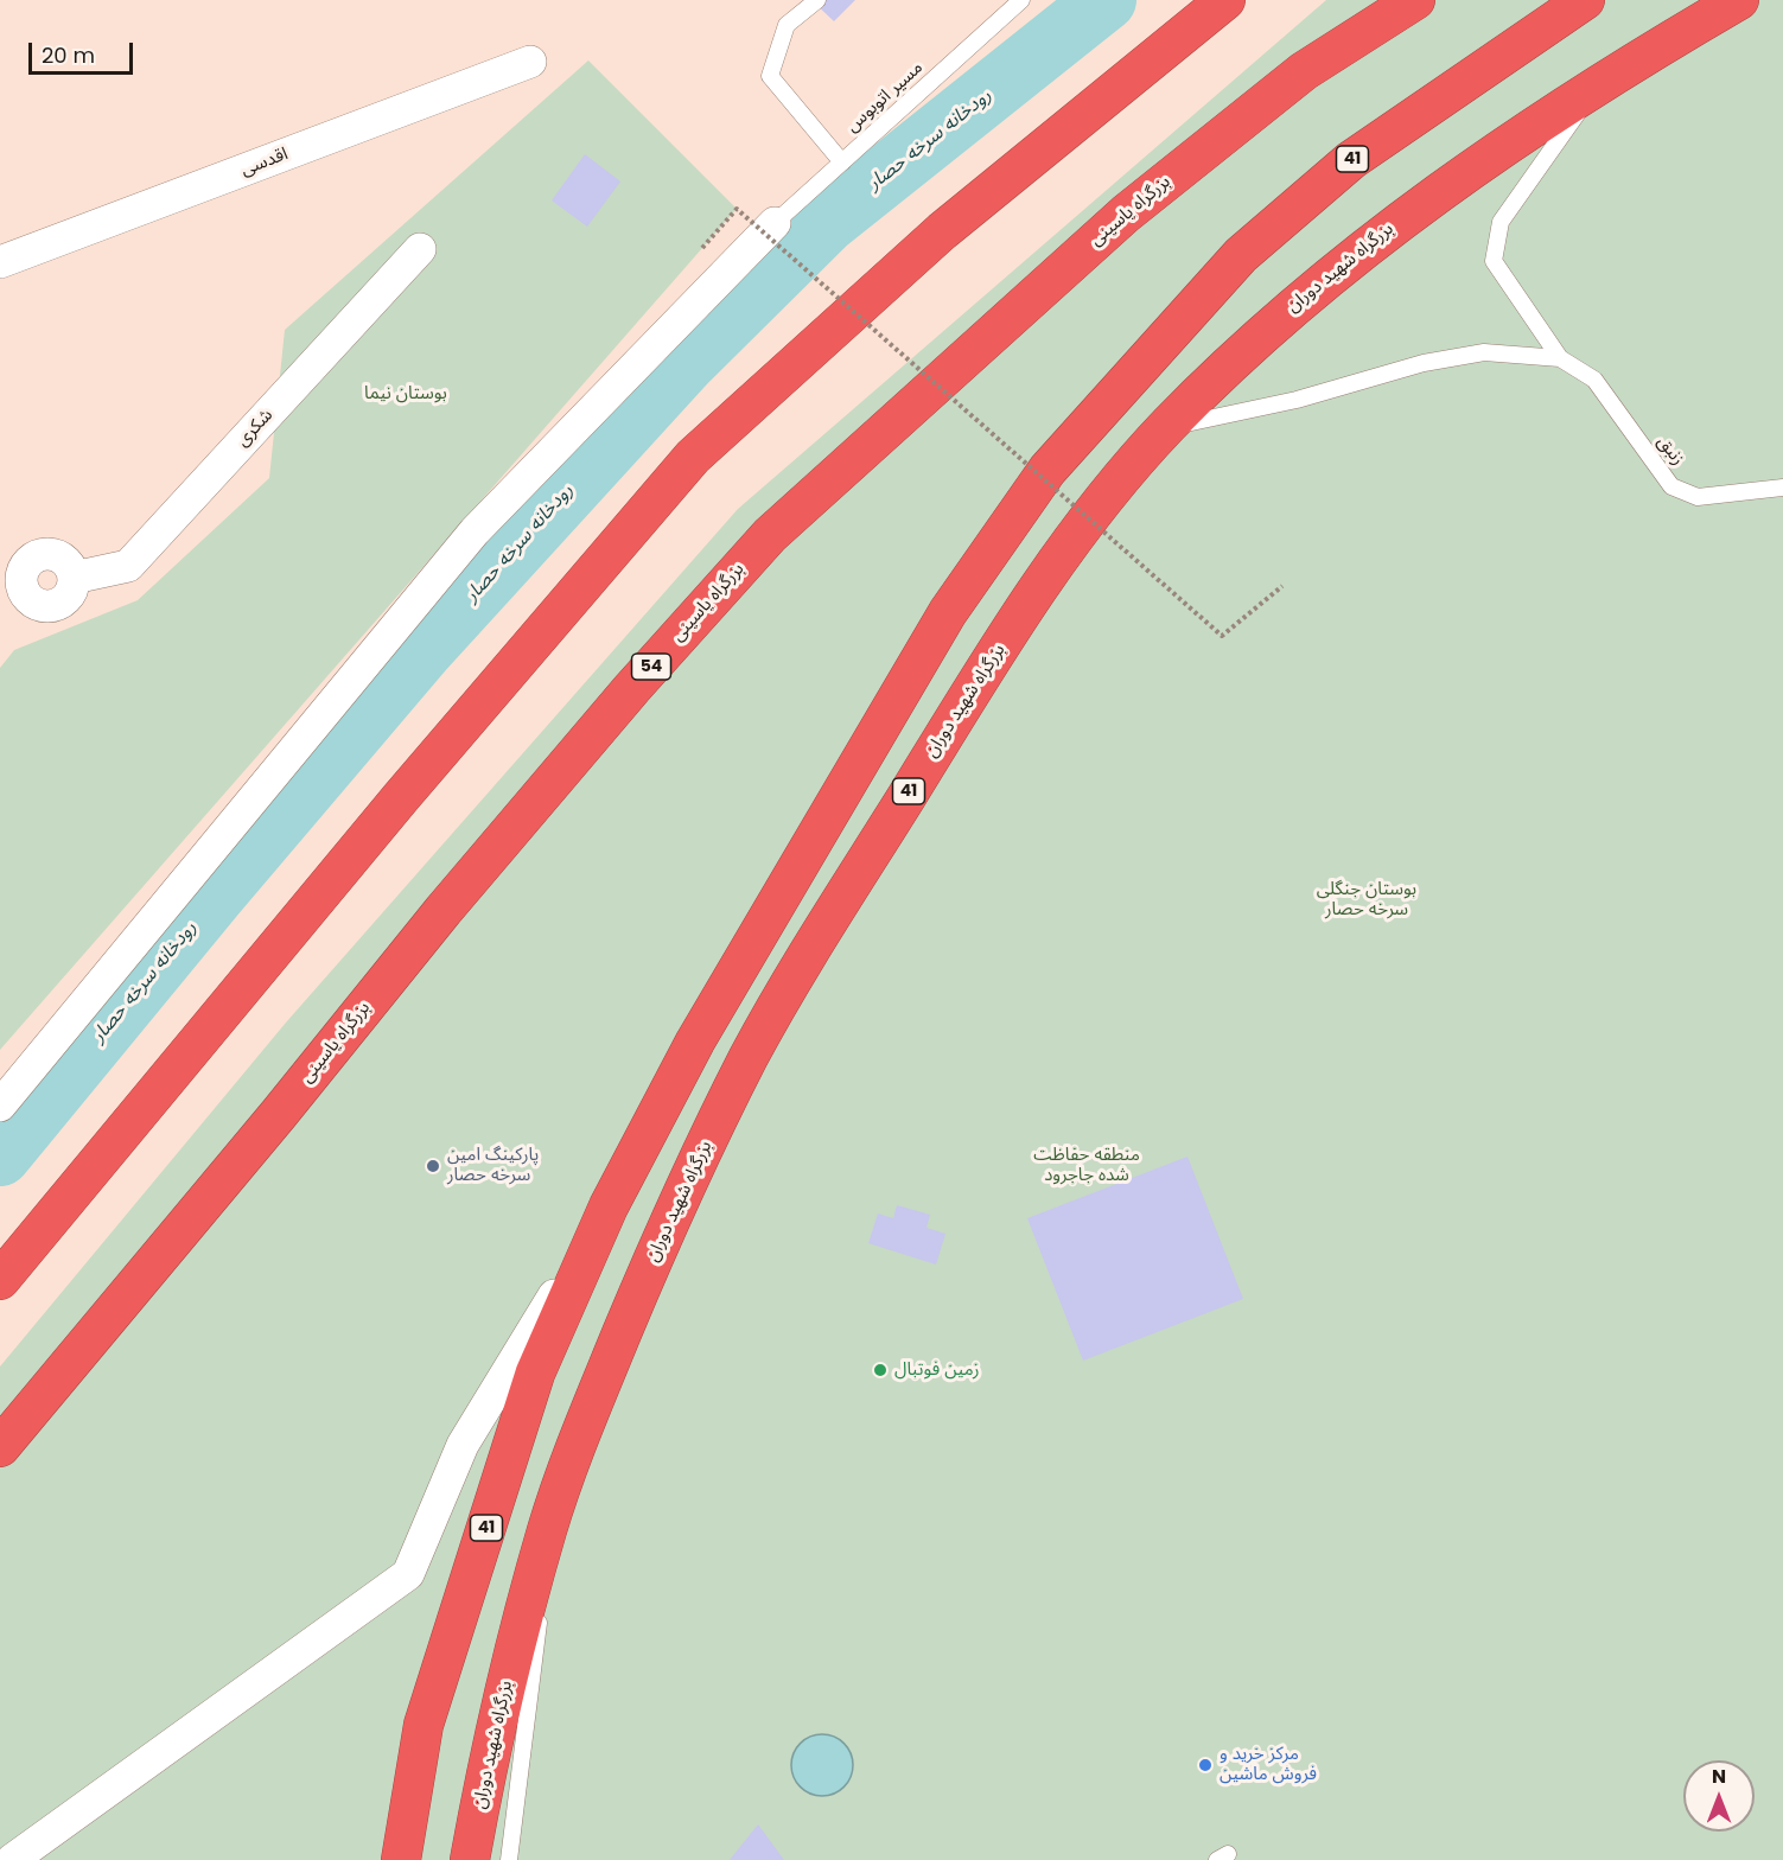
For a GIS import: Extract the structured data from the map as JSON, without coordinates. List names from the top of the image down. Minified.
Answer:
{"streets":{"highway":["41","بزرگراه یاسینی","بزرگراه شهید دوران","54"],"street":["اقدسی","شکری"],"lane":["مسیر اتوبوس","زنبق"]},"water":["رودخانه سرخه حصار"],"parks":["بوستان نیما","بوستان جنگلی سرخه حصار","منطقه حفاظت شده جاجرود"],"places":["پارکینگ امین سرخه حصار","زمین فوتبال","مرکز خرید و فروش ماشین"],"scale_bar":"20 m","north":"top"}
